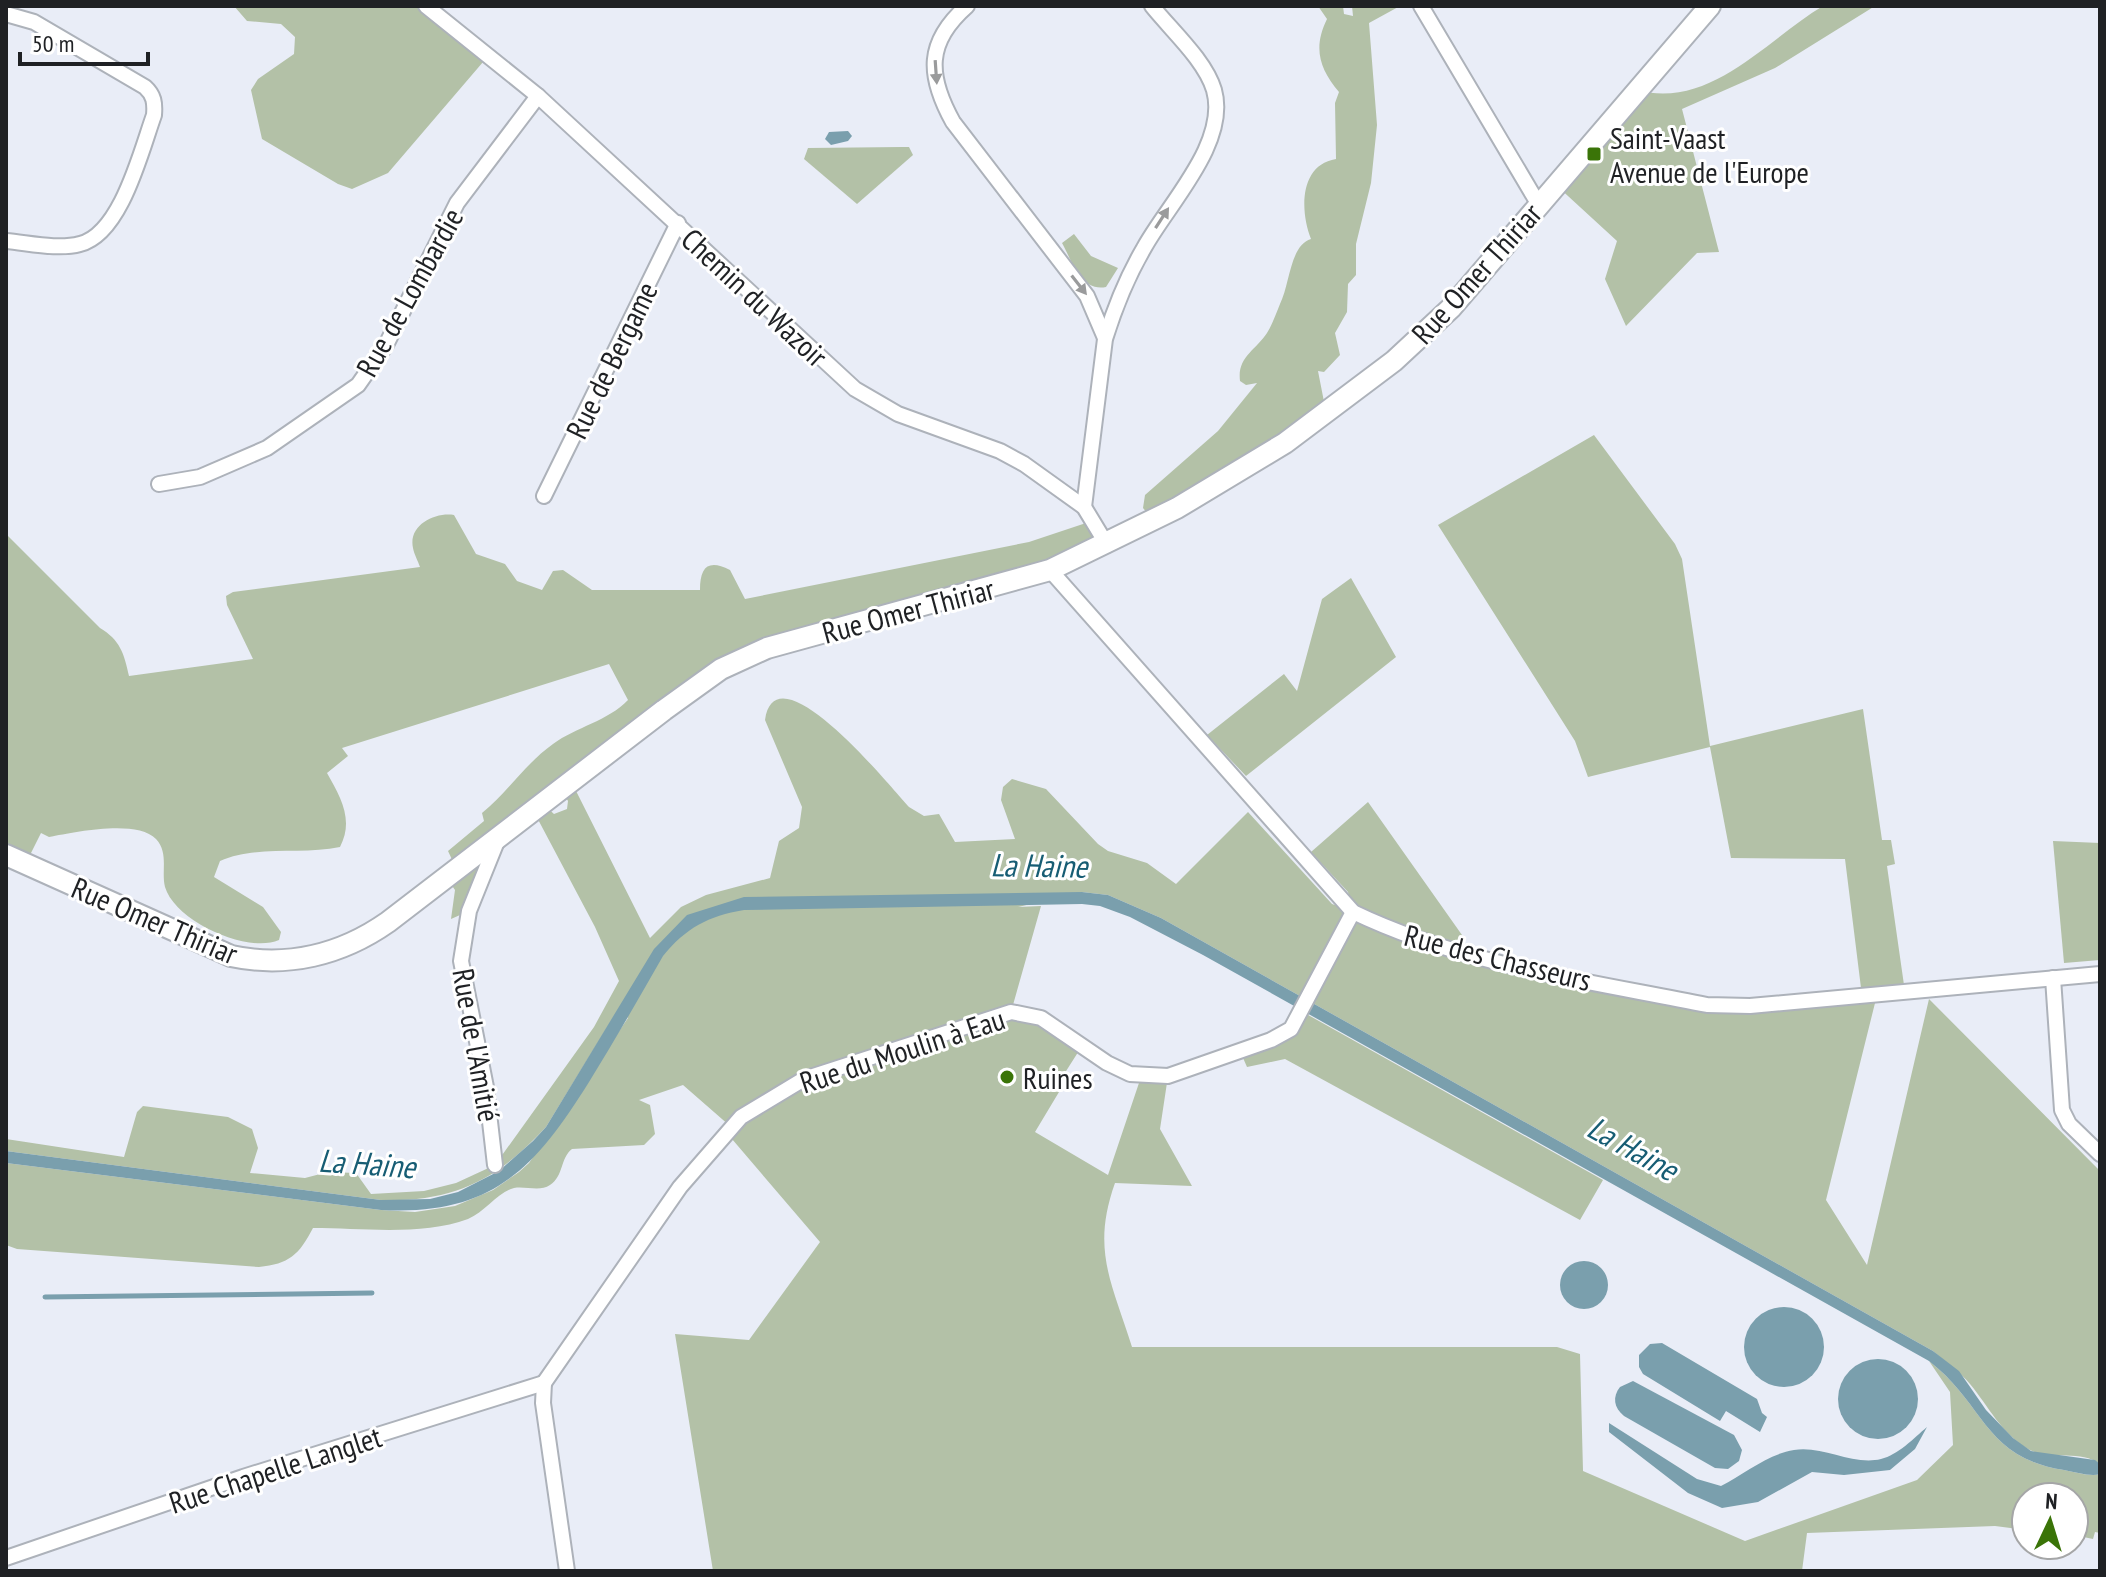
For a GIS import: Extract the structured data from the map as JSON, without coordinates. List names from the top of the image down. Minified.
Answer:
{"streets":{"street":["Rue Omer Thiriar","Rue de Lombardie","Chemin du Wazoir","Rue de Bergame","Rue des Chasseurs","Rue de l'Amitié","Rue du Moulin à Eau","Rue Chapelle Langlet"]},"crossings":[["Rue Omer Thiriar","Chemin du Wazoir"],["Rue Omer Thiriar","Rue des Chasseurs"],["Rue Omer Thiriar","Rue de l'Amitié"],["Rue de Lombardie","Chemin du Wazoir"],["Chemin du Wazoir","Rue de Bergame"],["Rue des Chasseurs","Rue du Moulin à Eau"],["Rue du Moulin à Eau","Rue Chapelle Langlet"]],"water":["La Haine"],"places":{"transit":["Saint-Vaast Avenue de l'Europe"],"other":["Ruines"]},"scale_bar":"50 m","north":"top"}
